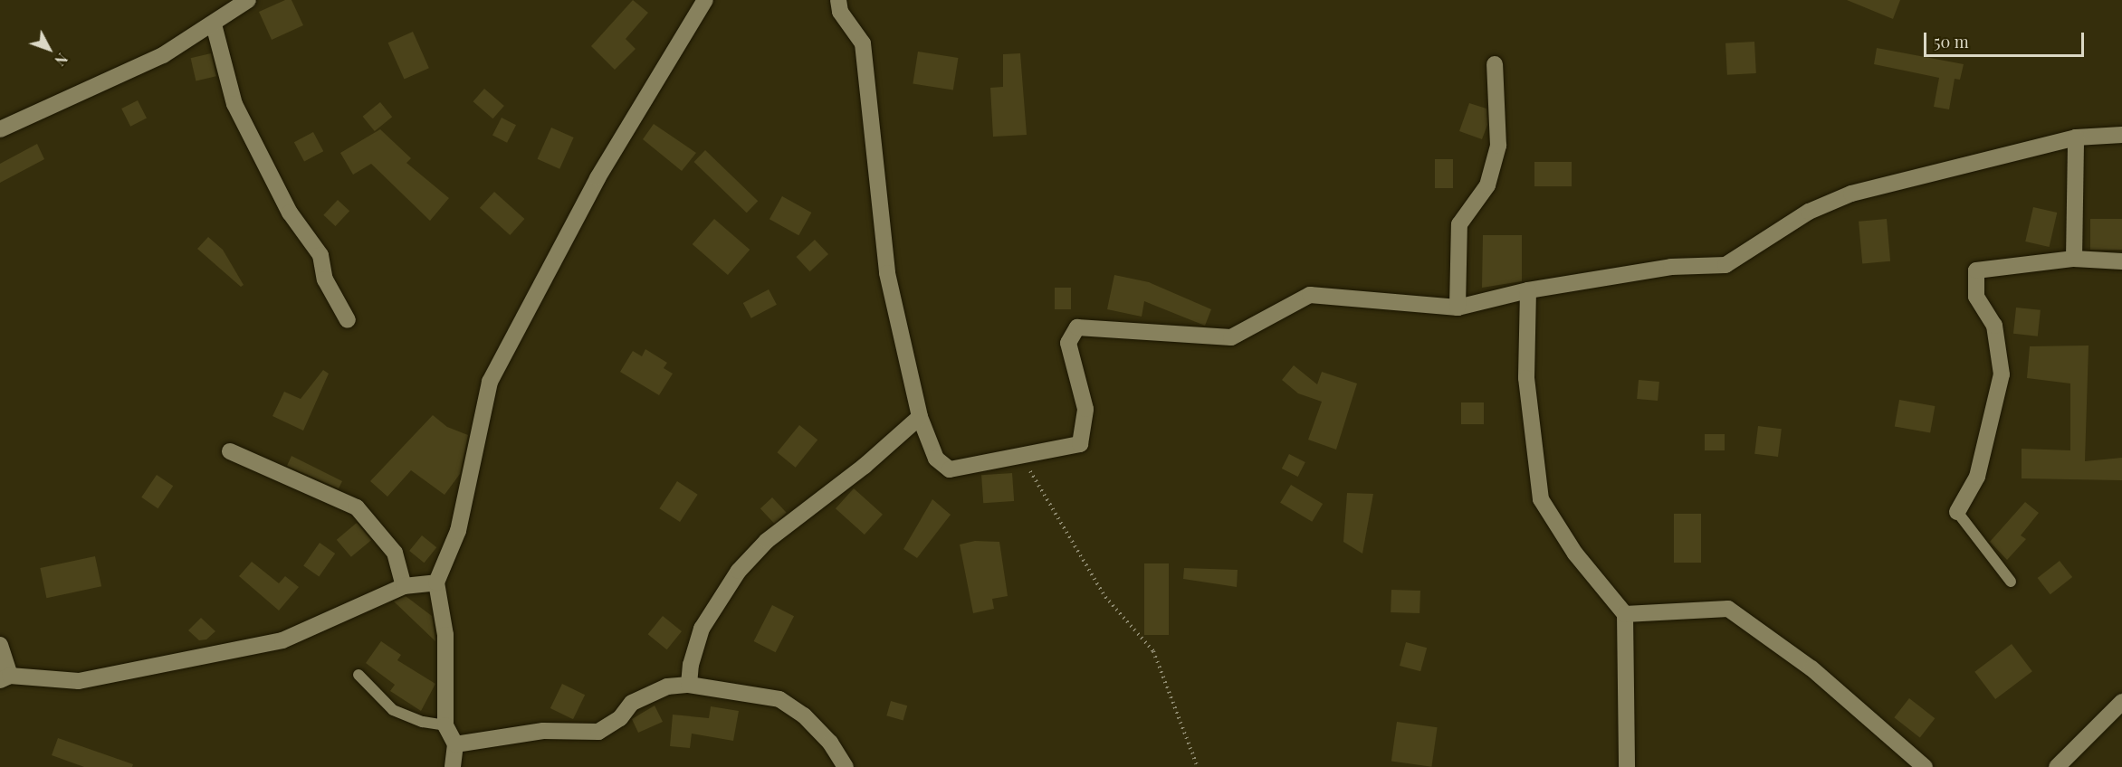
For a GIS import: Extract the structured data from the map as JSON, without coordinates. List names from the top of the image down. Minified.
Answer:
{"scale_bar":"50 m","north":"bottom right"}
